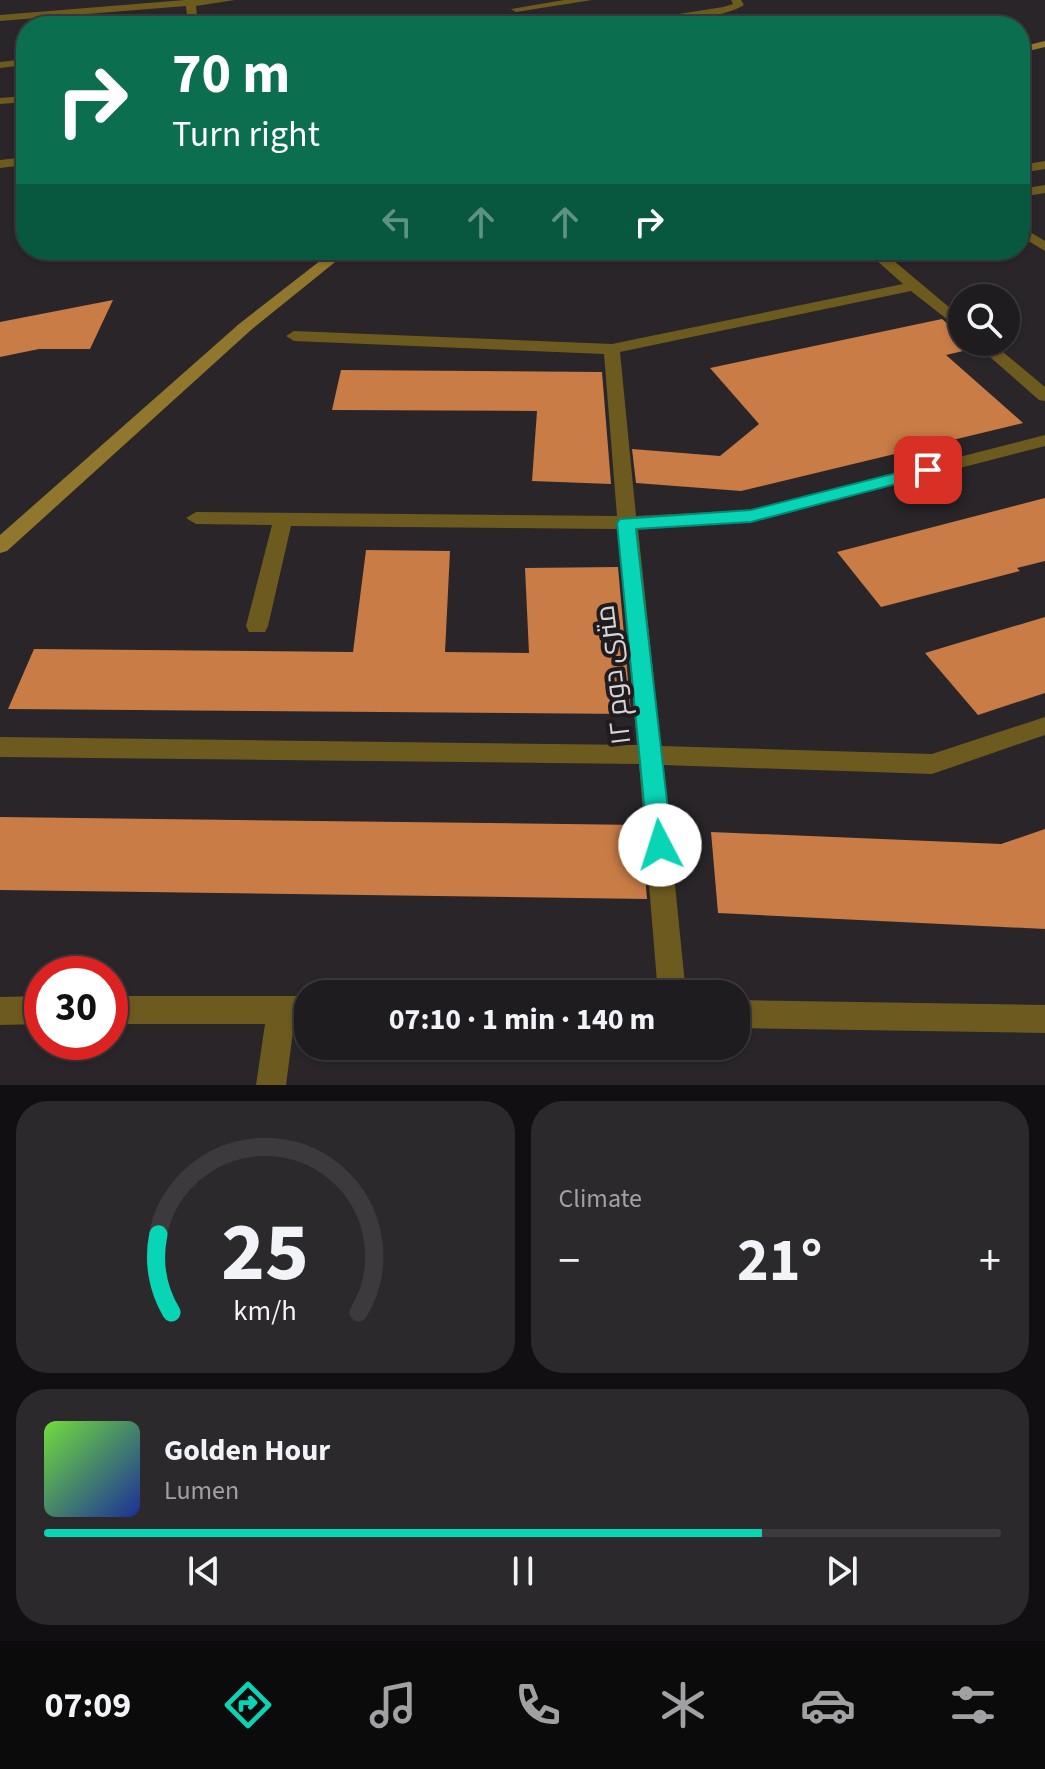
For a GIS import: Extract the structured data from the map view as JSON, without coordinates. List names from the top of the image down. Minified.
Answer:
{"streets":{"street":["۱۲ متری دوم"]},"page":{"turn":["70 m","Turn right"],"limit":"30","trip":"07:10 · 1 min · 140 m","tile":"Climate","heat":["−","21°","+"],"song":["Golden Hour","Lumen"],"tabs":"07:09","gauge":["25","km/h"]}}
